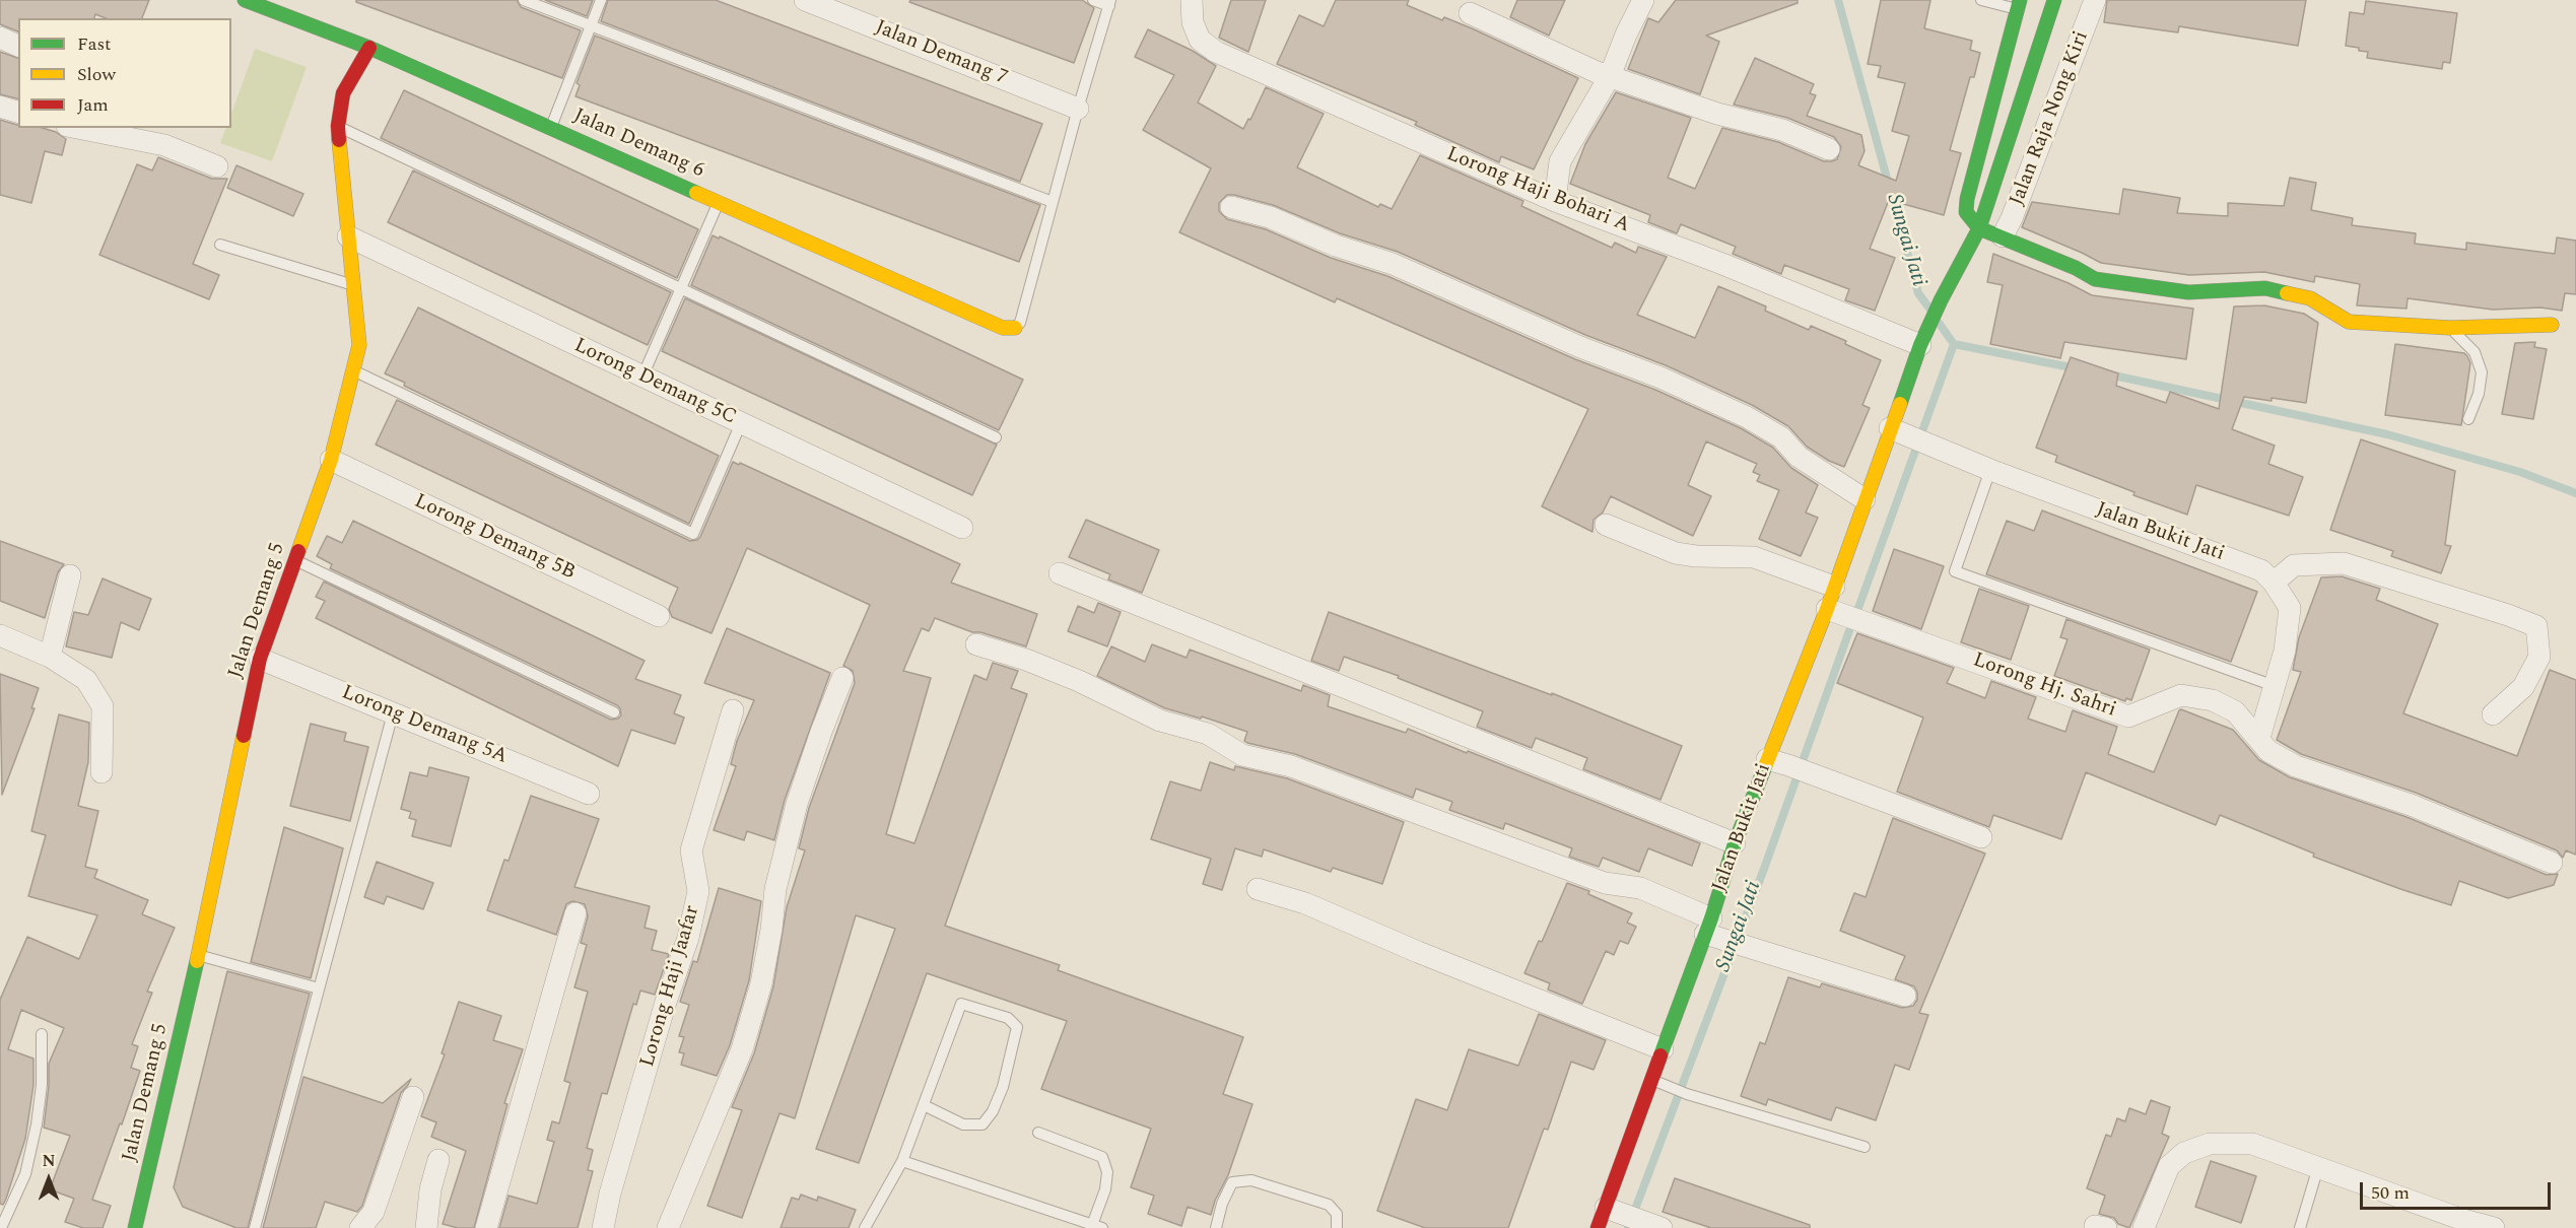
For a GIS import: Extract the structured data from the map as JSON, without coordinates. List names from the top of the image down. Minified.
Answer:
{"streets":{"street":["Jalan Demang 7","Jalan Raja Nong Kiri","Jalan Demang 6","Lorong Haji Bohari A","Lorong Demang 5C","Jalan Bukit Jati","Lorong Demang 5B","Jalan Demang 5","Lorong Hj. Sahri","Lorong Demang 5A","Lorong Haji Jaafar"]},"crossings":[["Jalan Demang 6","Jalan Demang 5"],["Lorong Haji Bohari A","Jalan Bukit Jati"],["Lorong Demang 5C","Jalan Demang 5"],["Jalan Bukit Jati","Lorong Hj. Sahri"],["Lorong Demang 5B","Jalan Demang 5"],["Jalan Demang 5","Lorong Demang 5A"]],"water":["Sungai Jati"],"legend":["Fast","Slow","Jam"],"scale_bar":"50 m","north":"top"}
